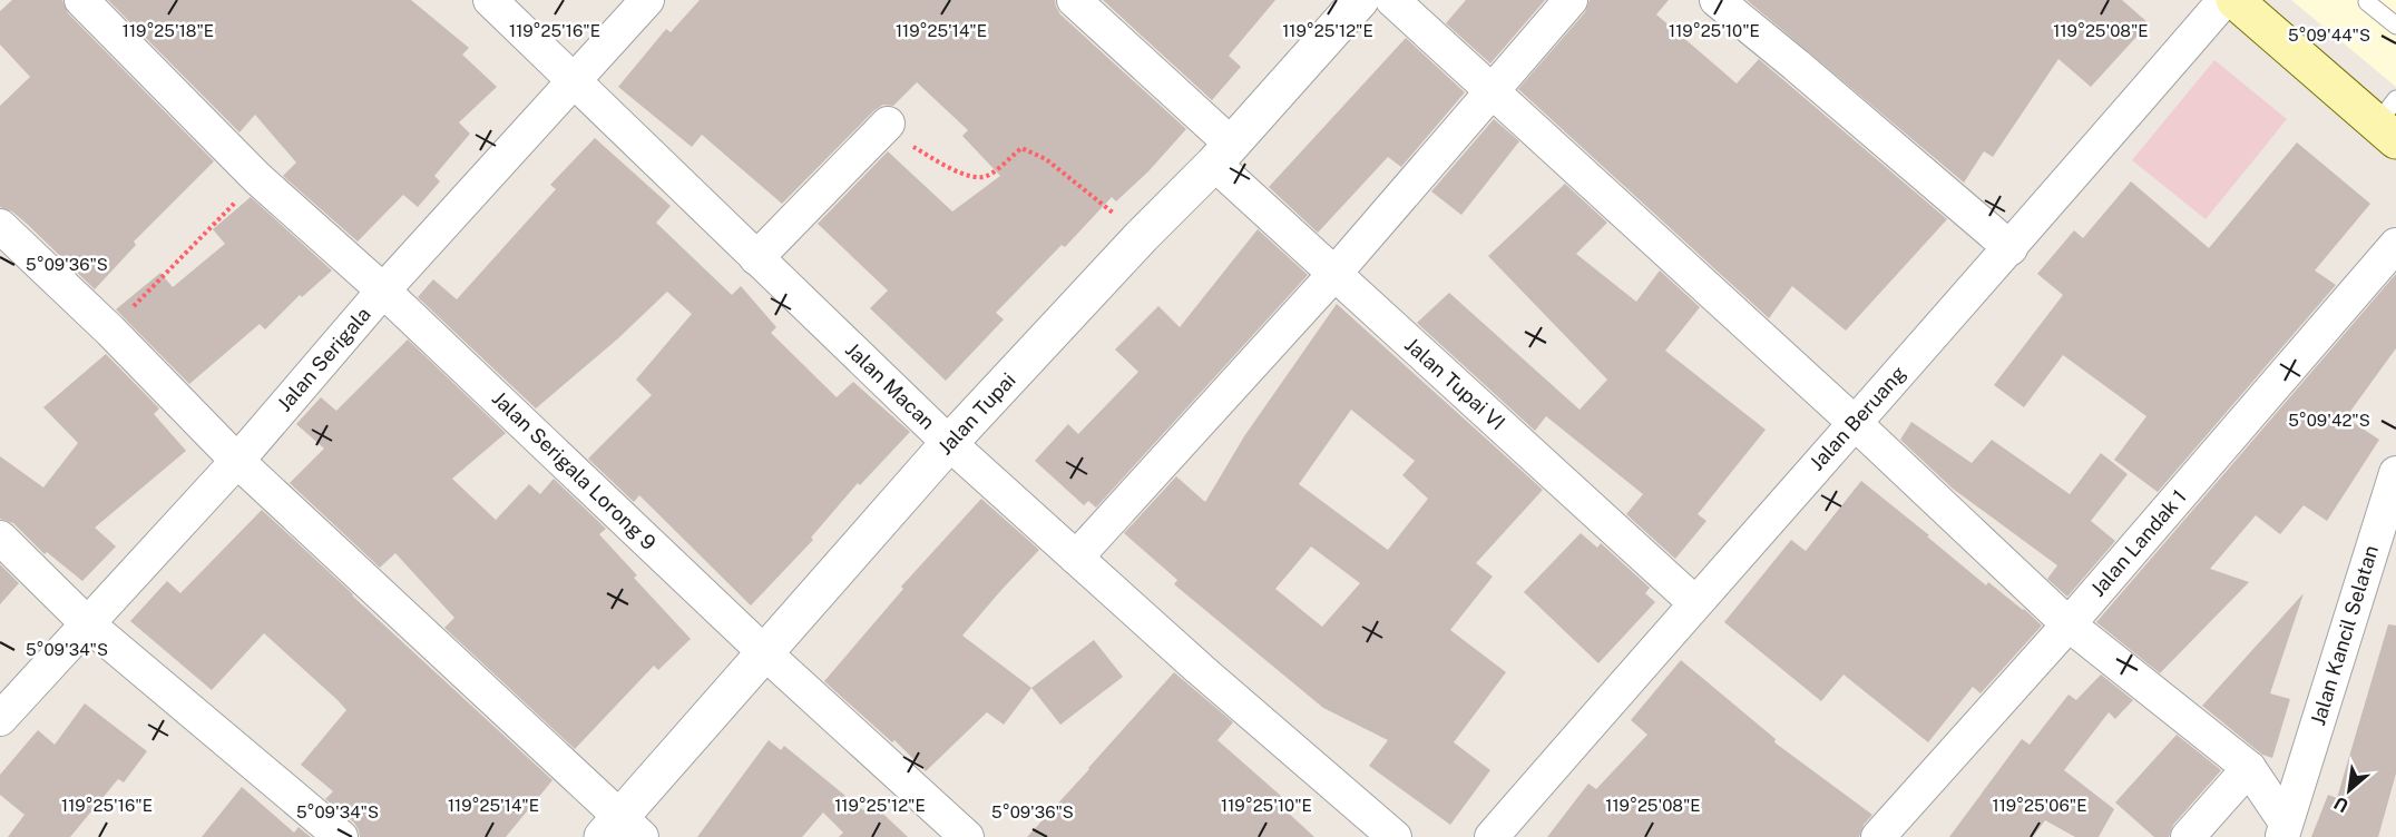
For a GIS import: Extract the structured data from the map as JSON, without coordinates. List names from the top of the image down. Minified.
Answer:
{"streets":{"street":["Jalan Serigala","Jalan Tupai VI","Jalan Macan","Jalan Tupai","Jalan Beruang","Jalan Serigala Lorong 9","Jalan Landak 1","Jalan Kancil Selatan"]},"crossings":[["Jalan Serigala","Jalan Macan"],["Jalan Serigala","Jalan Serigala Lorong 9"],["Jalan Tupai VI","Jalan Tupai"],["Jalan Tupai VI","Jalan Beruang"],["Jalan Macan","Jalan Tupai"],["Jalan Tupai","Jalan Serigala Lorong 9"]],"north":"bottom left","coordinates":["119°25'18\"E","119°25'16\"E","119°25'14\"E","119°25'12\"E","119°25'10\"E","119°25'08\"E","5°09'44\"S","5°09'36\"S","5°09'42\"S","5°09'34\"S","119°25'06\"E"]}
